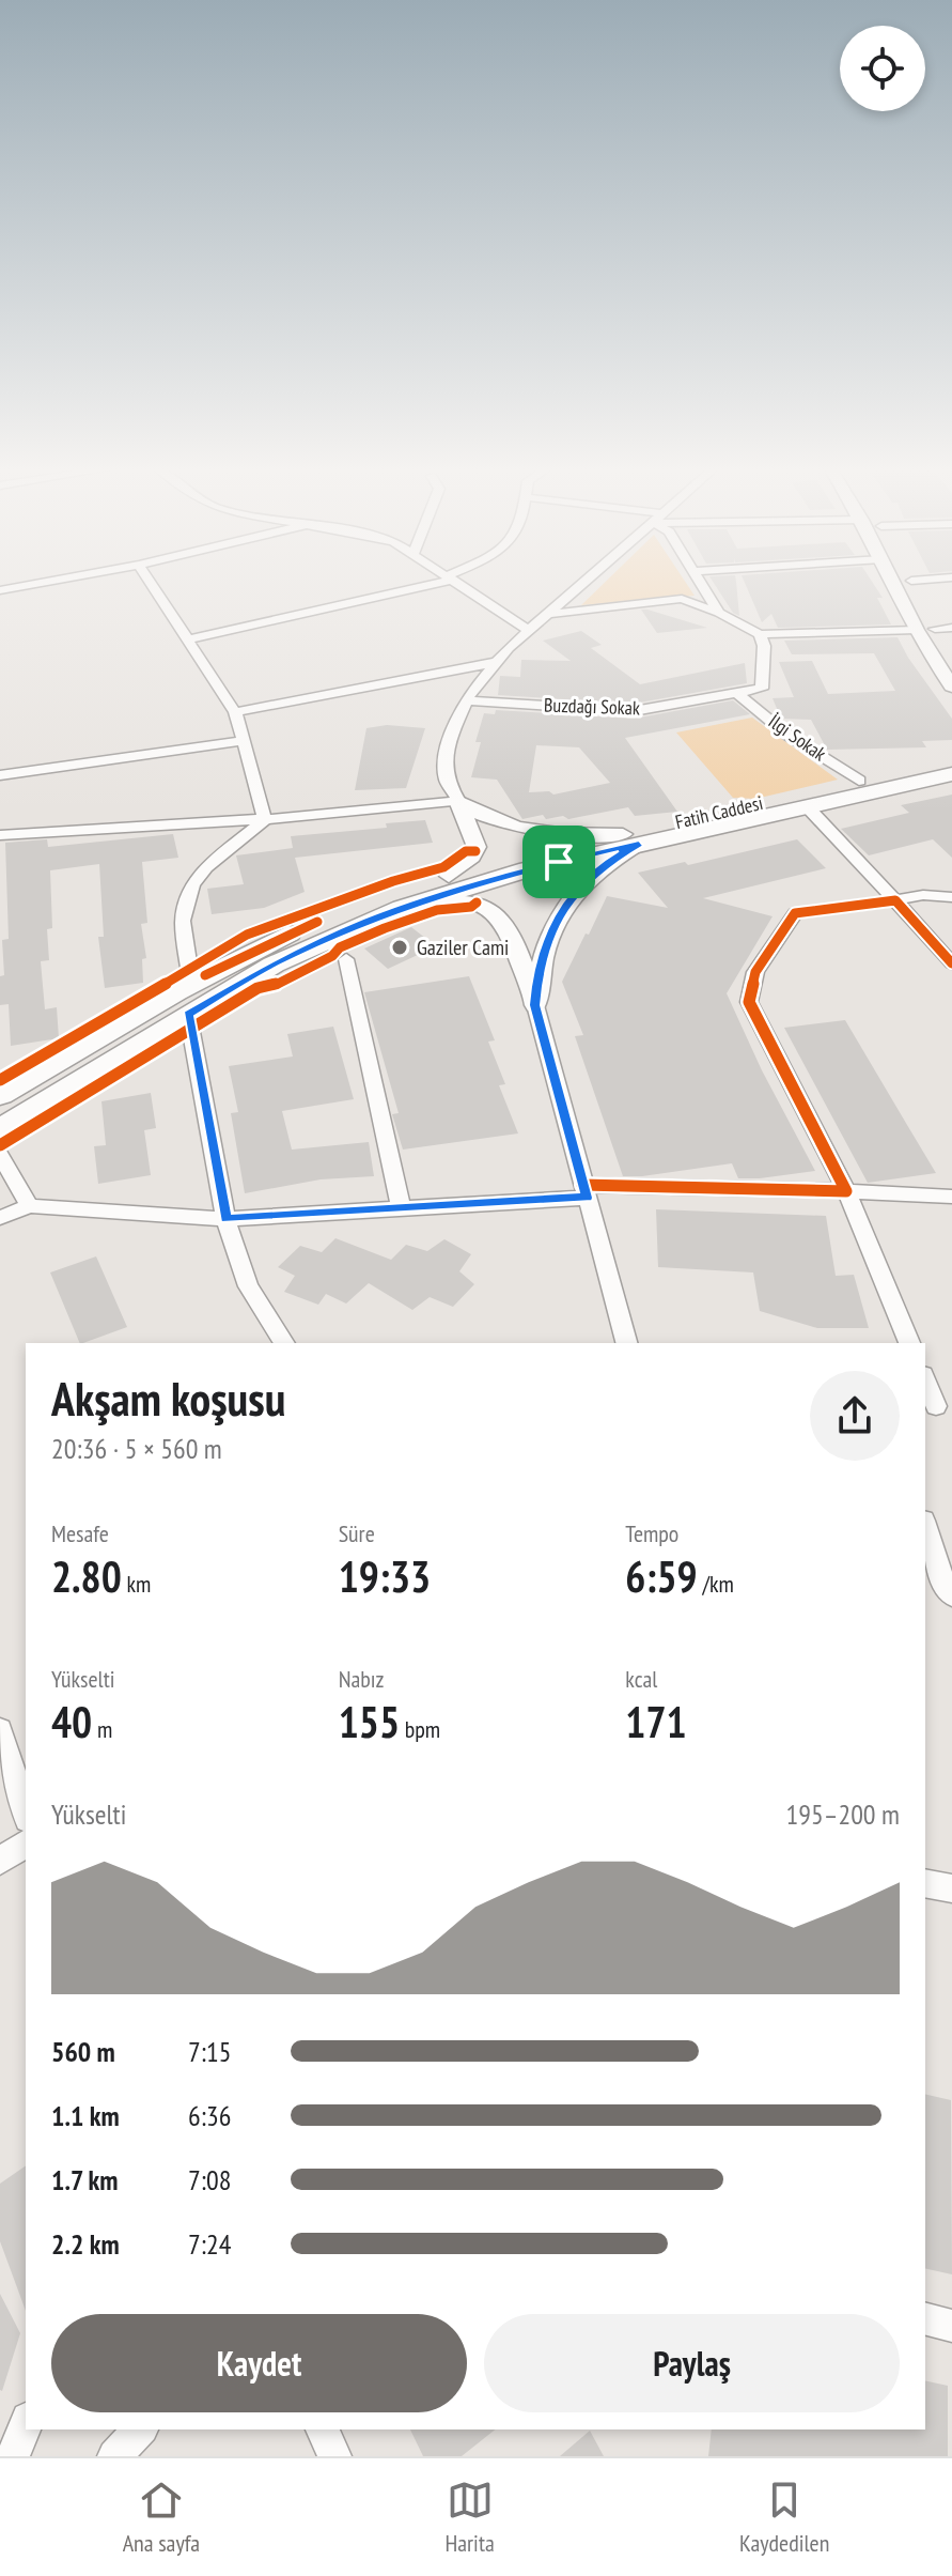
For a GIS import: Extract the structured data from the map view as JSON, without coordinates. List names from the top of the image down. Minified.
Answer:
{"streets":{"main road":["Fatih Caddesi"],"street":["Buzdağı Sokak","İlgi Sokak"]},"crossings":[["Buzdağı Sokak","İlgi Sokak"],["İlgi Sokak","Fatih Caddesi"]],"places":["Gaziler Cami"],"page":{"heading":["Akşam koşusu","20:36 · 5 × 560 m"],"stats":[["Mesafe","2.80 km"],["Süre","19:33"],["Tempo","6:59 /km"],["Yükselti","40 m"],["Nabız","155 bpm"],["kcal","171"]],"chart":["Yükselti","195–200 m"],"list":[{"name":"560 m","note":"7:15"},{"name":"1.1 km","note":"6:36"},{"name":"1.7 km","note":"7:08"},{"name":"2.2 km","note":"7:24"}],"buttons":["Kaydet","Paylaş"],"tabs":["Ana sayfa","Harita","Kaydedilen"]}}
